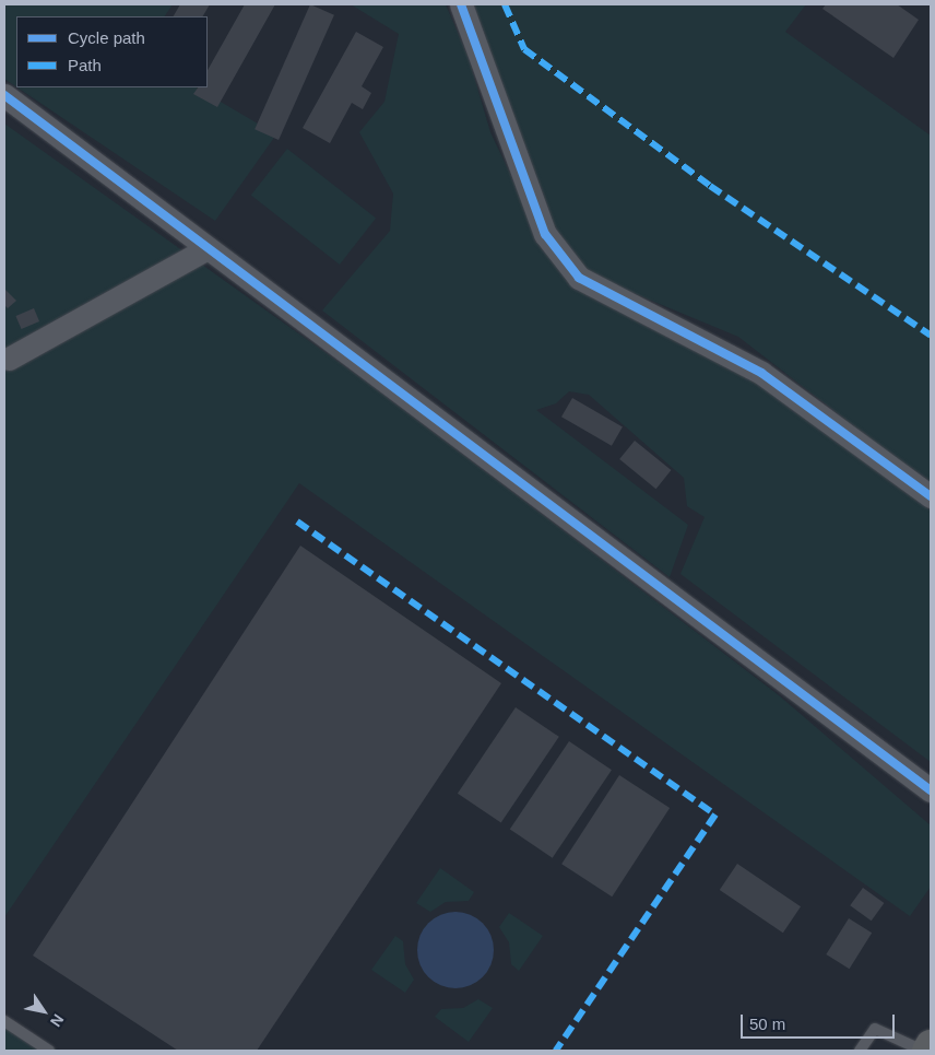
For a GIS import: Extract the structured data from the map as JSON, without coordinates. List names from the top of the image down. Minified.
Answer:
{"legend":["Cycle path","Path"],"scale_bar":"50 m","north":"bottom right"}
